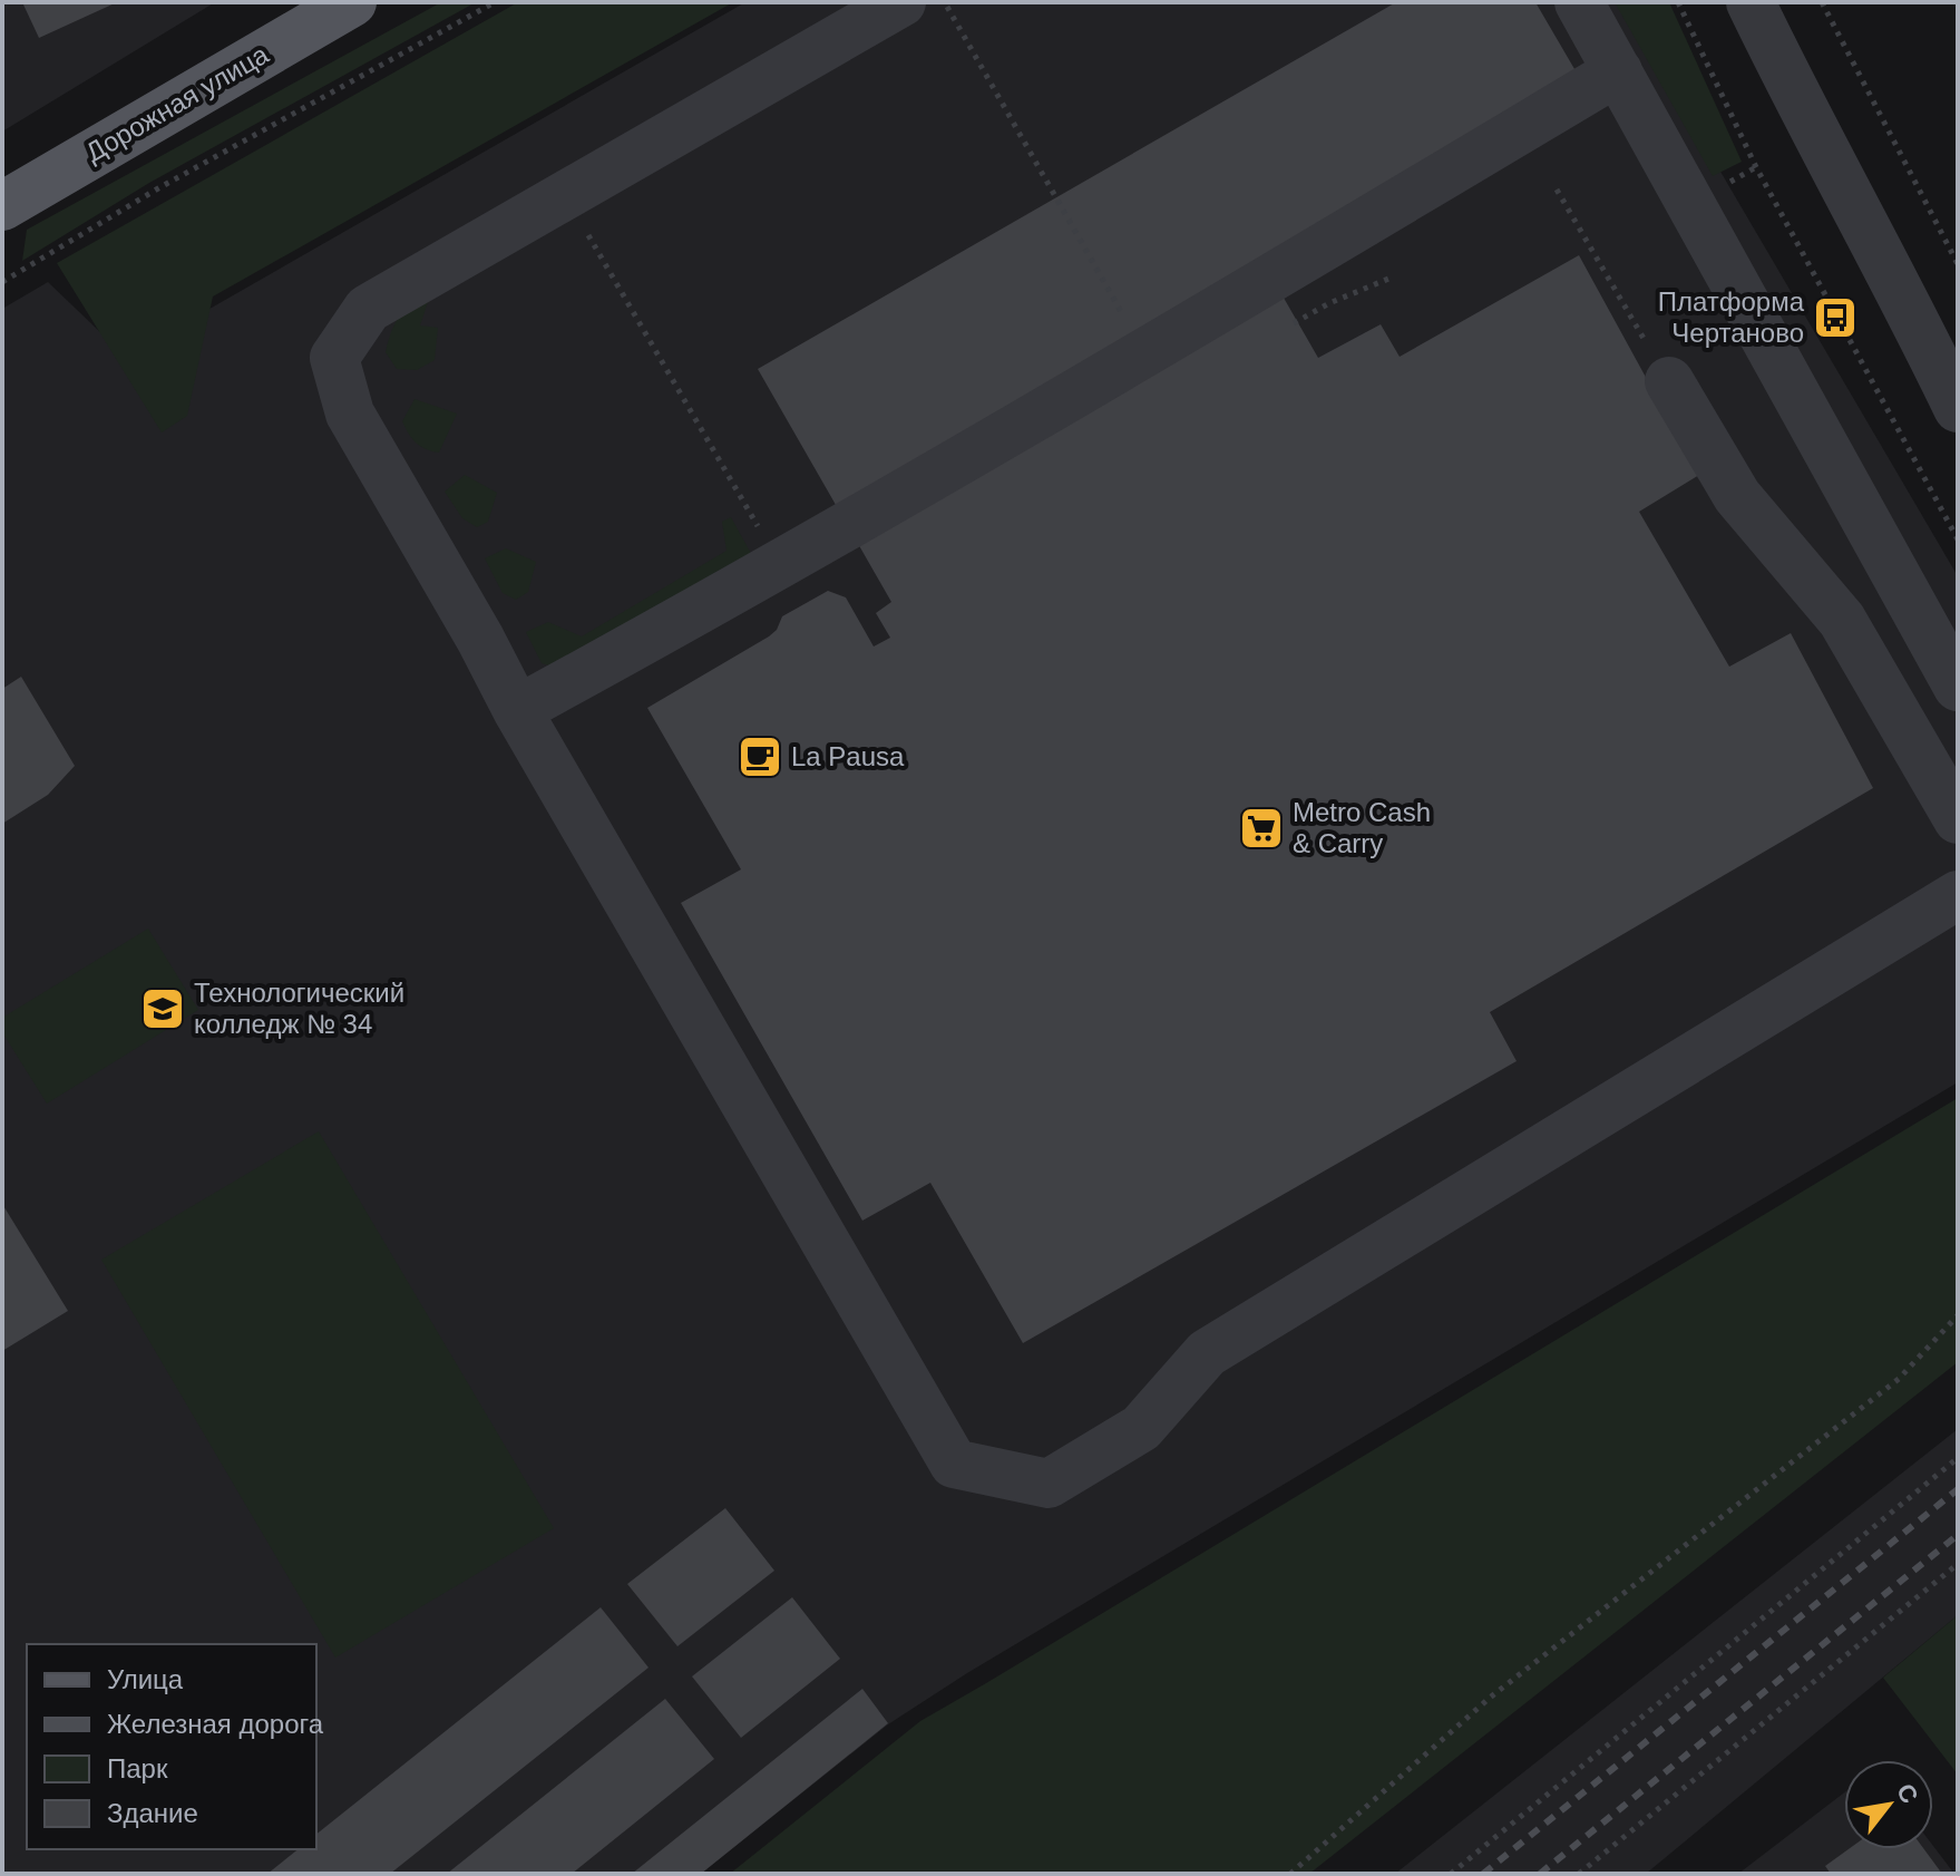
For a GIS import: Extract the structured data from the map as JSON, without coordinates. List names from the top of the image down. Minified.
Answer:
{"streets":{"main road":["Дорожная улица"]},"places":{"bus stop":["Платформа Чертаново"],"cafe":["La Pausa"],"supermarket":["Metro Cash & Carry"],"school or university":["Технологический колледж № 34"]},"legend":["Улица","Железная дорога","Парк","Здание"],"north":"top right"}
